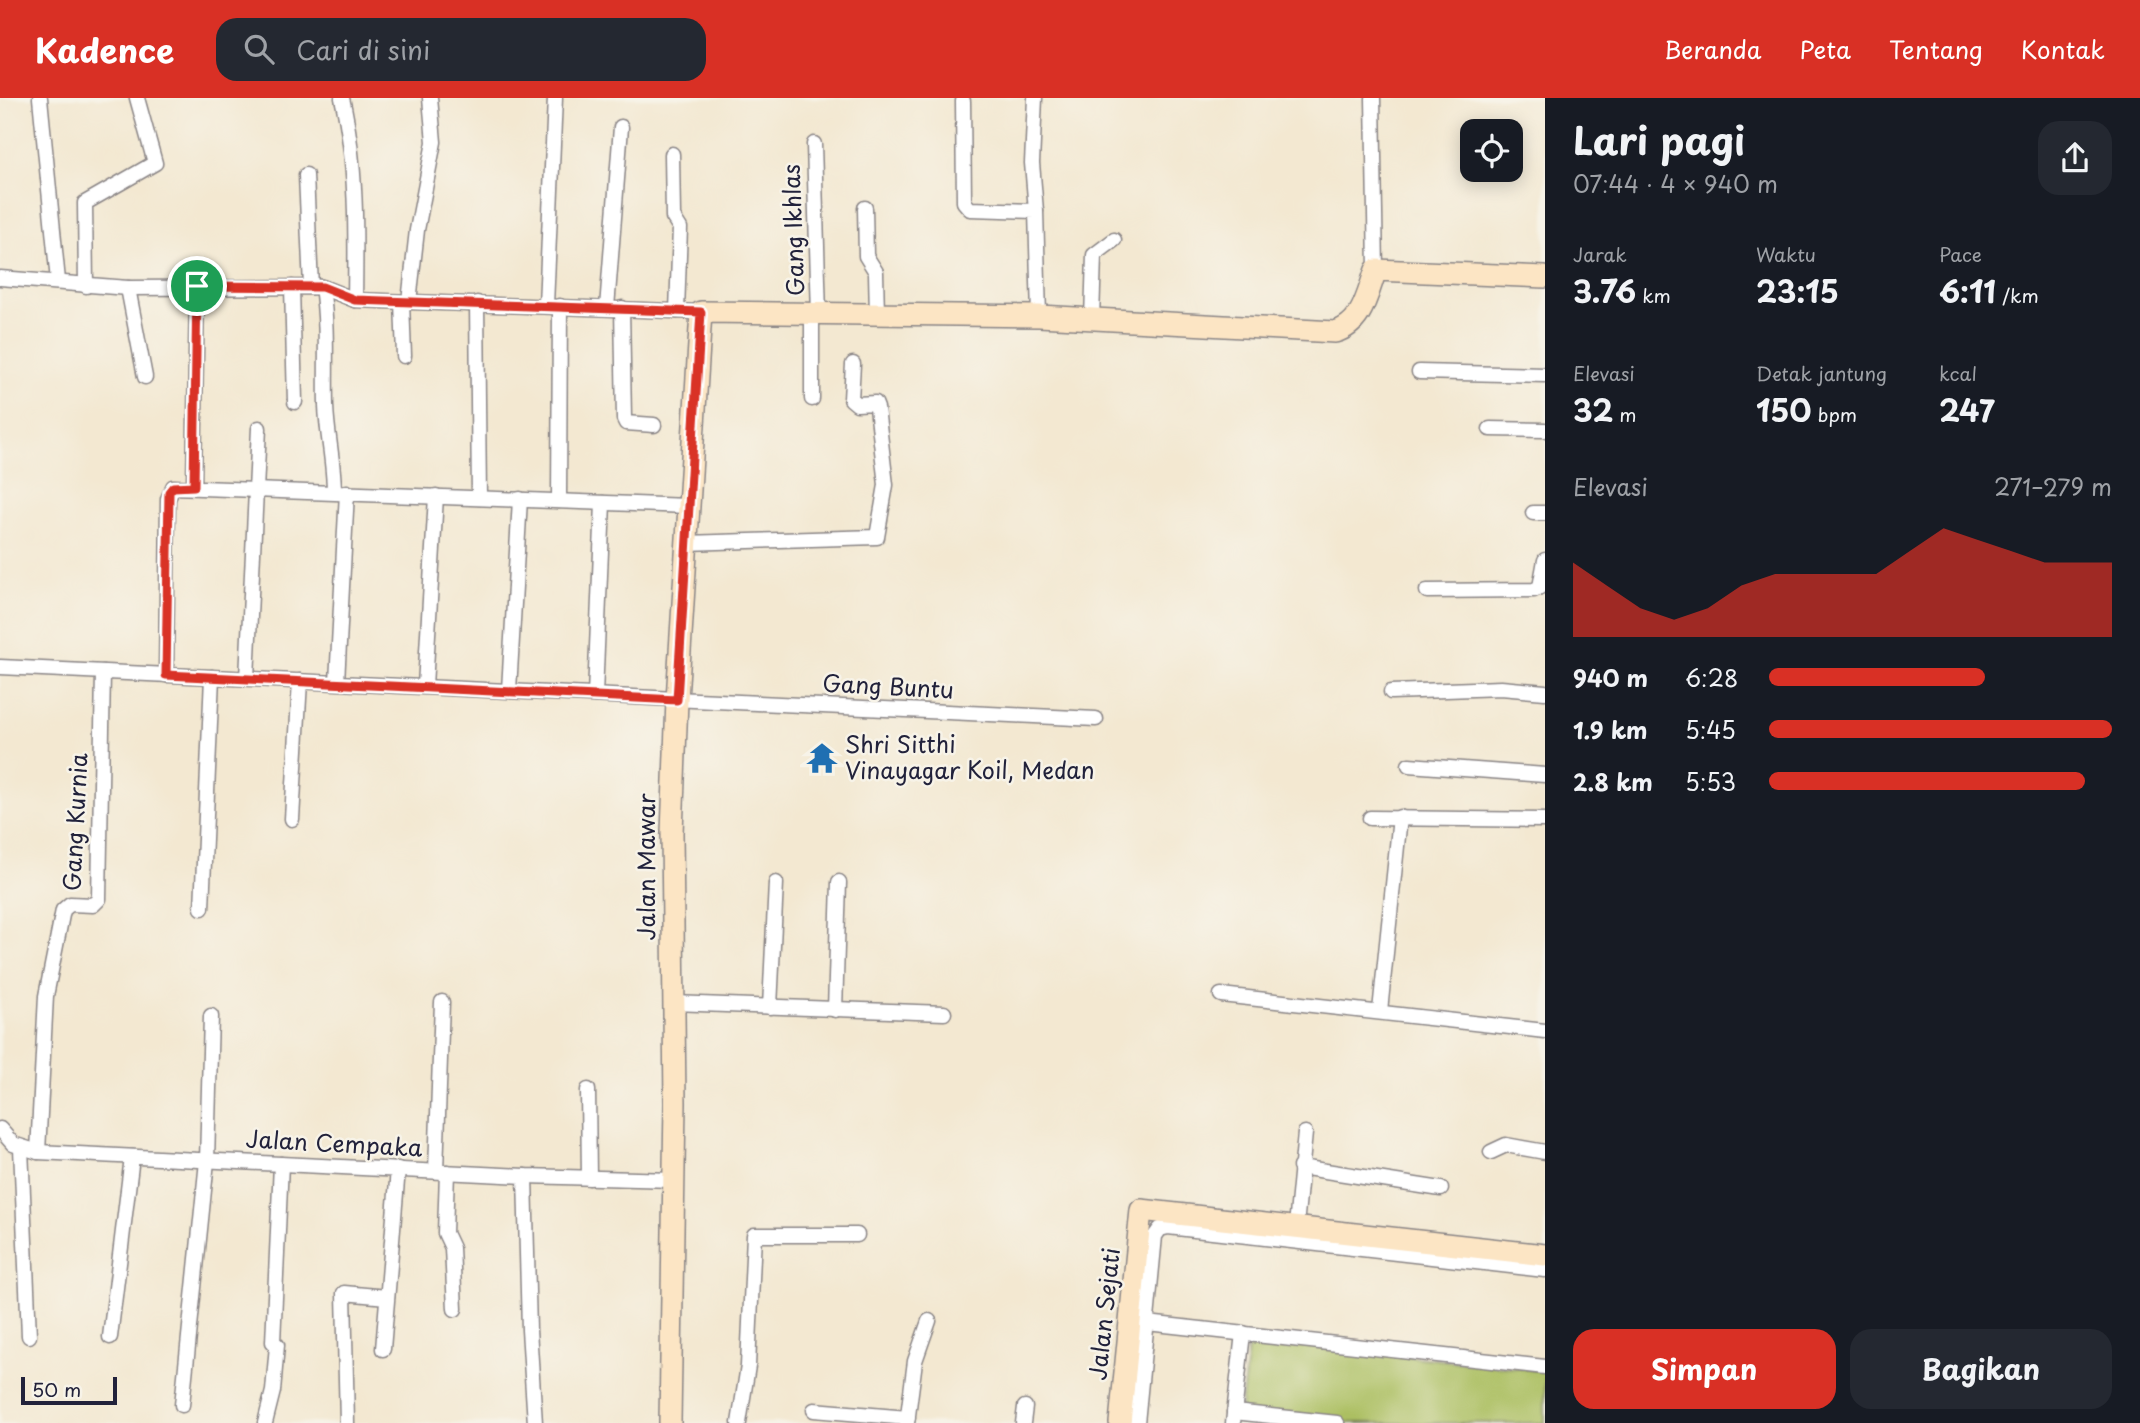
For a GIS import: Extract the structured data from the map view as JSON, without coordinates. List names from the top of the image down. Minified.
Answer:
{"streets":{"street":["Gang Ikhlas","Gang Buntu","Gang Kurnia","Jalan Mawar","Jalan Cempaka","Jalan Sejati"]},"crossings":[["Gang Buntu","Gang Kurnia"],["Gang Buntu","Jalan Mawar"],["Gang Kurnia","Jalan Cempaka"],["Jalan Mawar","Jalan Cempaka"]],"places":{"temple":["Shri Sitthi Vinayagar Koil, Medan"]},"scale_bar":"50 m","page":{"header":"Kadence","search":"Cari di sini","nav":["Beranda","Peta","Tentang","Kontak"],"heading":["Lari pagi","07:44 · 4 × 940 m"],"stats":[["Jarak","3.76 km"],["Waktu","23:15"],["Pace","6:11 /km"],["Elevasi","32 m"],["Detak jantung","150 bpm"],["kcal","247"]],"chart":["Elevasi","271–279 m"],"list":[{"name":"940 m","note":"6:28"},{"name":"1.9 km","note":"5:45"},{"name":"2.8 km","note":"5:53"}],"buttons":["Simpan","Bagikan"],"scale":"50 m"}}
